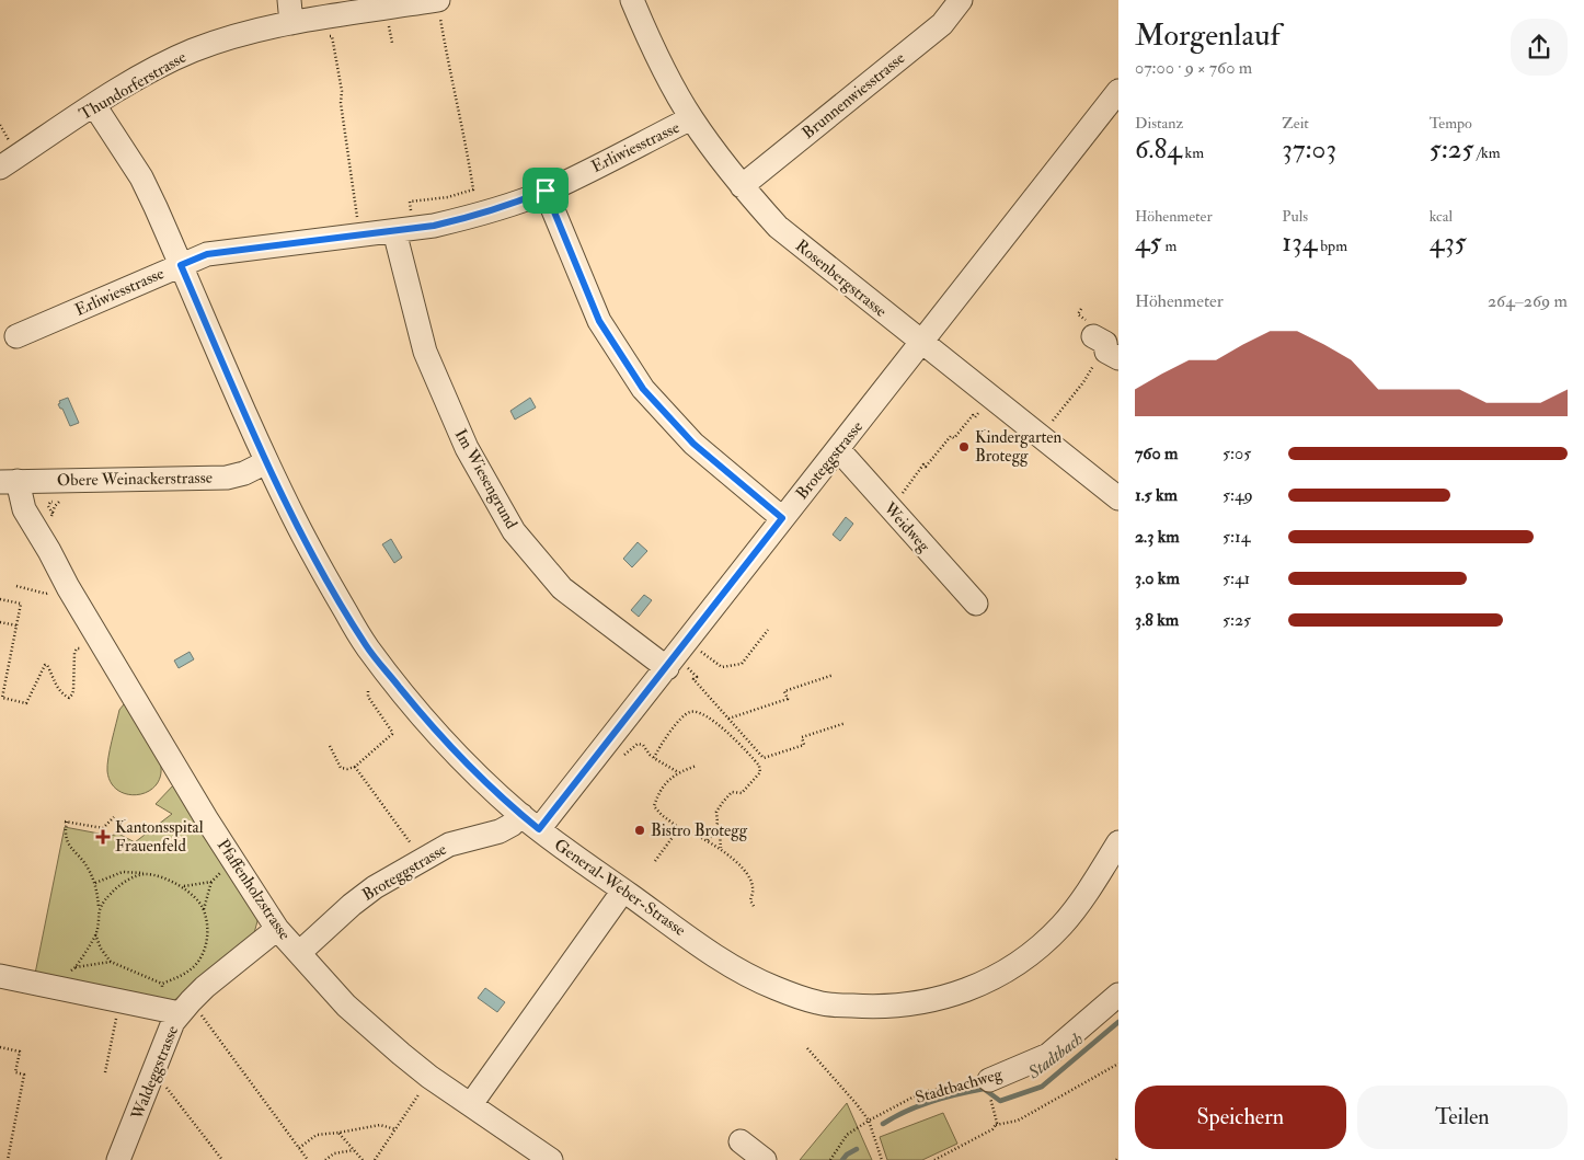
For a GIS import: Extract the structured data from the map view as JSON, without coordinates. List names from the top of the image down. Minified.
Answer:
{"streets":{"street":["Thundorferstrasse","Brunnenwiesstrasse","Erliwiesstrasse","Rosenbergstrasse","Broteggstrasse","Obere Weinackerstrasse","Im Wiesengrund","Weidweg","General-Weber-Strasse","Pfaffenholzstrasse","Waldeggstrasse","Stadtbachweg"]},"crossings":[["Thundorferstrasse","General-Weber-Strasse"],["Brunnenwiesstrasse","Rosenbergstrasse"],["Erliwiesstrasse","Rosenbergstrasse"],["Erliwiesstrasse","Im Wiesengrund"],["Erliwiesstrasse","General-Weber-Strasse"],["Rosenbergstrasse","Broteggstrasse"],["Broteggstrasse","Im Wiesengrund"],["Broteggstrasse","Weidweg"],["Broteggstrasse","General-Weber-Strasse"],["Broteggstrasse","Pfaffenholzstrasse"],["Obere Weinackerstrasse","General-Weber-Strasse"],["Obere Weinackerstrasse","Pfaffenholzstrasse"],["Pfaffenholzstrasse","Waldeggstrasse"]],"water":["Stadtbach"],"places":{"other":["Kindergarten Brotegg","Bistro Brotegg"],"health":["Kantonsspital Frauenfeld"]},"page":{"heading":["Morgenlauf","07:00 · 9 × 760 m"],"stats":[["Distanz","6.84 km"],["Zeit","37:03"],["Tempo","5:25 /km"],["Höhenmeter","45 m"],["Puls","134 bpm"],["kcal","435"]],"chart":["Höhenmeter","264–269 m"],"list":[{"name":"760 m","note":"5:05"},{"name":"1.5 km","note":"5:49"},{"name":"2.3 km","note":"5:14"},{"name":"3.0 km","note":"5:41"},{"name":"3.8 km","note":"5:25"}],"buttons":["Speichern","Teilen"]}}
